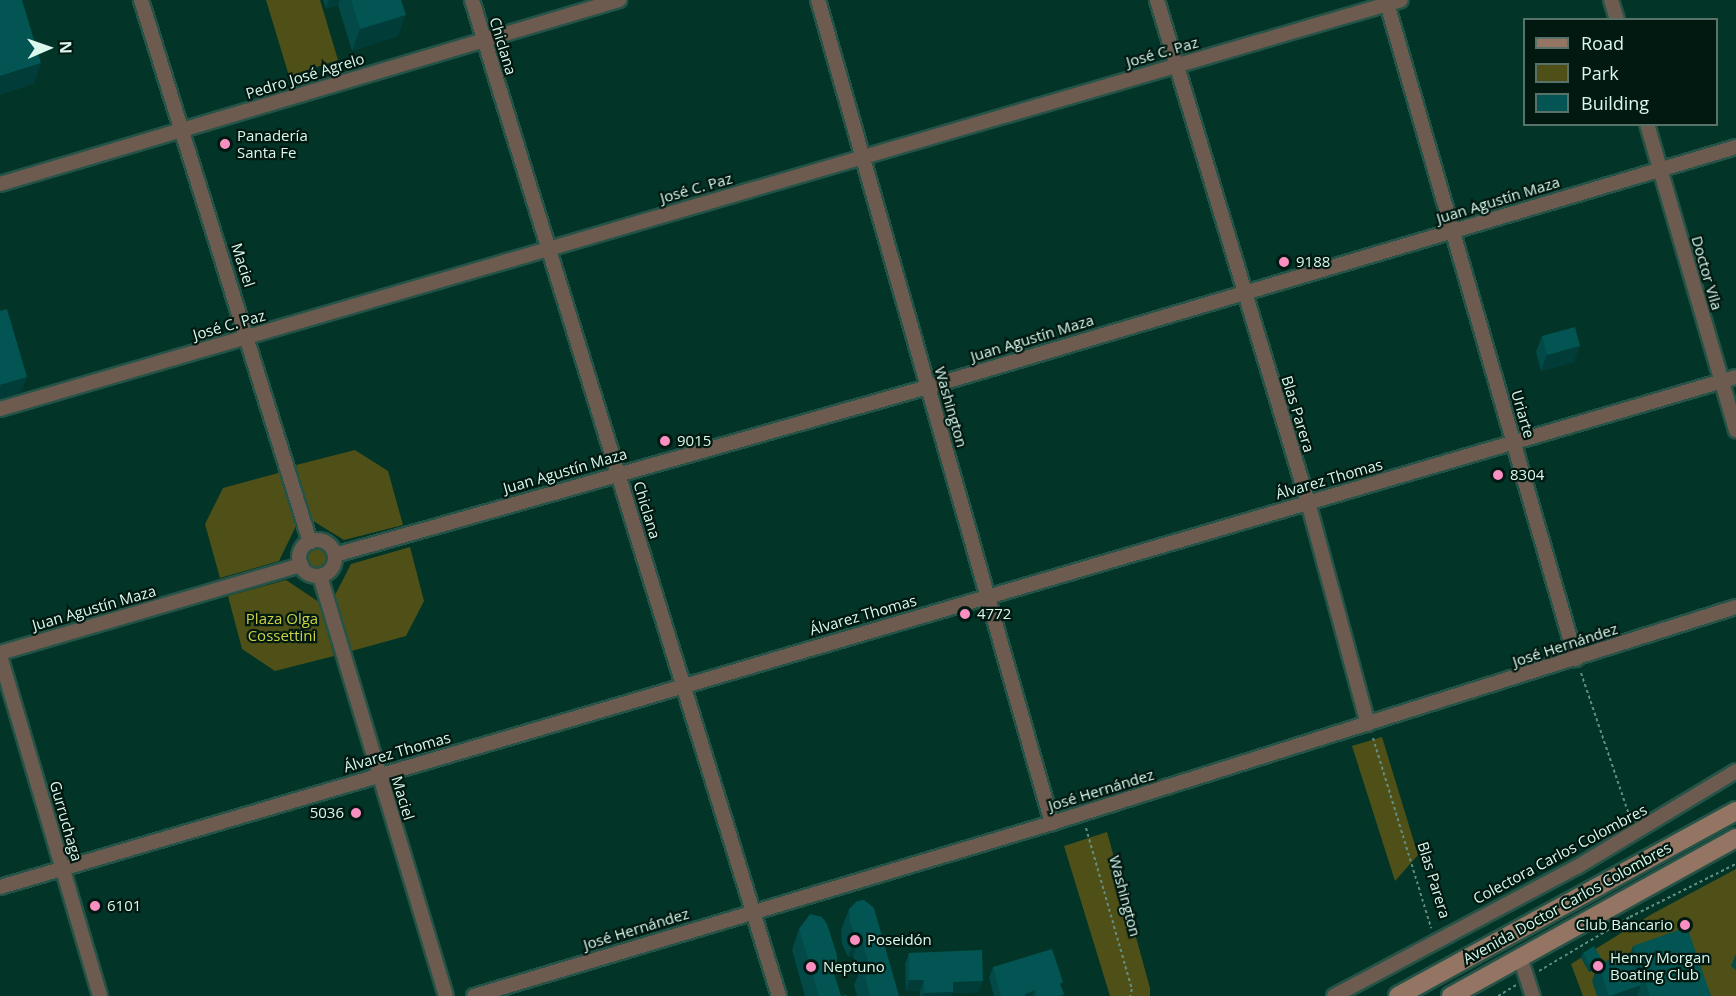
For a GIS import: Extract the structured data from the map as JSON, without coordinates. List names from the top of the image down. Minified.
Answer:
{"streets":{"main road":["Avenida Doctor Carlos Colombres"],"street":["Chiclana","José C. Paz","Pedro José Agrelo","Juan Agustín Maza","Maciel","Doctor Vila","Washington","Blas Parera","Uriarte","Álvarez Thomas","José Hernández","Gurruchaga","Colectora Carlos Colombres"]},"crossings":[["Chiclana","José C. Paz"],["Chiclana","Pedro José Agrelo"],["Chiclana","Juan Agustín Maza"],["Chiclana","Álvarez Thomas"],["Chiclana","José Hernández"],["José C. Paz","Maciel"],["José C. Paz","Washington"],["José C. Paz","Blas Parera"],["José C. Paz","Uriarte"],["Pedro José Agrelo","Maciel"],["Juan Agustín Maza","Maciel"],["Juan Agustín Maza","Doctor Vila"],["Juan Agustín Maza","Washington"],["Juan Agustín Maza","Blas Parera"],["Juan Agustín Maza","Uriarte"],["Juan Agustín Maza","Gurruchaga"],["Maciel","Álvarez Thomas"],["Doctor Vila","Álvarez Thomas"],["Washington","Álvarez Thomas"],["Washington","José Hernández"],["Blas Parera","Álvarez Thomas"],["Blas Parera","José Hernández"],["Blas Parera","Colectora Carlos Colombres"],["Uriarte","Álvarez Thomas"],["Uriarte","José Hernández"],["Álvarez Thomas","Gurruchaga"]],"parks":["Plaza Olga Cossettini"],"places":["Panadería Santa Fe","9188","9015","8304","4772","5036","6101","Club Bancario","Poseidón","Henry Morgan Boating Club","Neptuno"],"legend":["Road","Park","Building"],"north":"right"}
